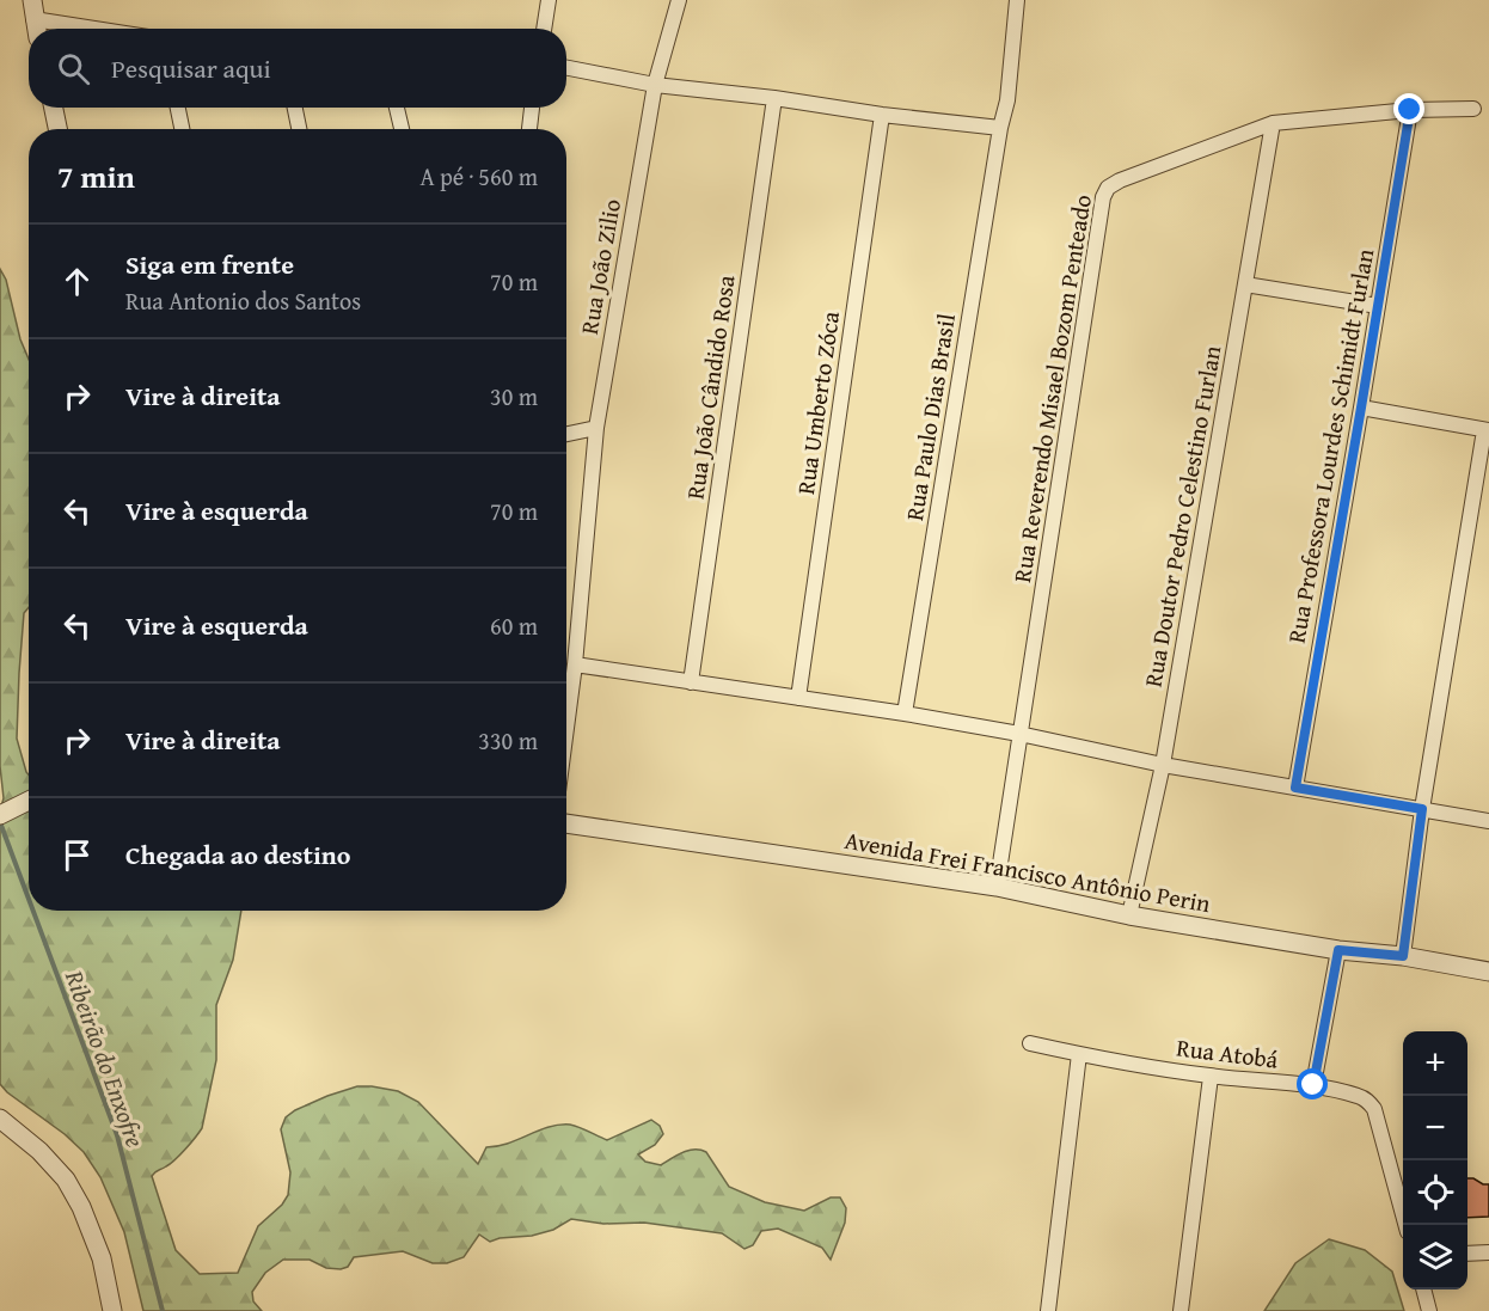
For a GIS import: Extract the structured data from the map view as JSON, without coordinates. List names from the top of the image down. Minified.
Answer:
{"streets":{"street":["Rua João Zilio","Rua João Cândido Rosa","Rua Reverendo Misael Bozom Penteado","Rua Umberto Zóca","Rua Paulo Dias Brasil","Rua Professora Lourdes Schimidt Furlan","Rua Doutor Pedro Celestino Furlan","Avenida Frei Francisco Antônio Perin","Rua Atobá"]},"crossings":[["Rua Reverendo Misael Bozom Penteado","Rua Professora Lourdes Schimidt Furlan"],["Rua Reverendo Misael Bozom Penteado","Rua Doutor Pedro Celestino Furlan"],["Rua Reverendo Misael Bozom Penteado","Avenida Frei Francisco Antônio Perin"],["Rua Doutor Pedro Celestino Furlan","Avenida Frei Francisco Antônio Perin"]],"water":["Ribeirão do Enxofre"],"page":{"search":"Pesquisar aqui","heading":["7 min","A pé · 560 m"],"list":[["Siga em frente","Rua Antonio dos Santos","70 m"],["Vire à direita","30 m"],["Vire à esquerda","70 m"],["Vire à esquerda","60 m"],["Vire à direita","330 m"],"Chegada ao destino"],"map_buttons":["+","−"]}}
